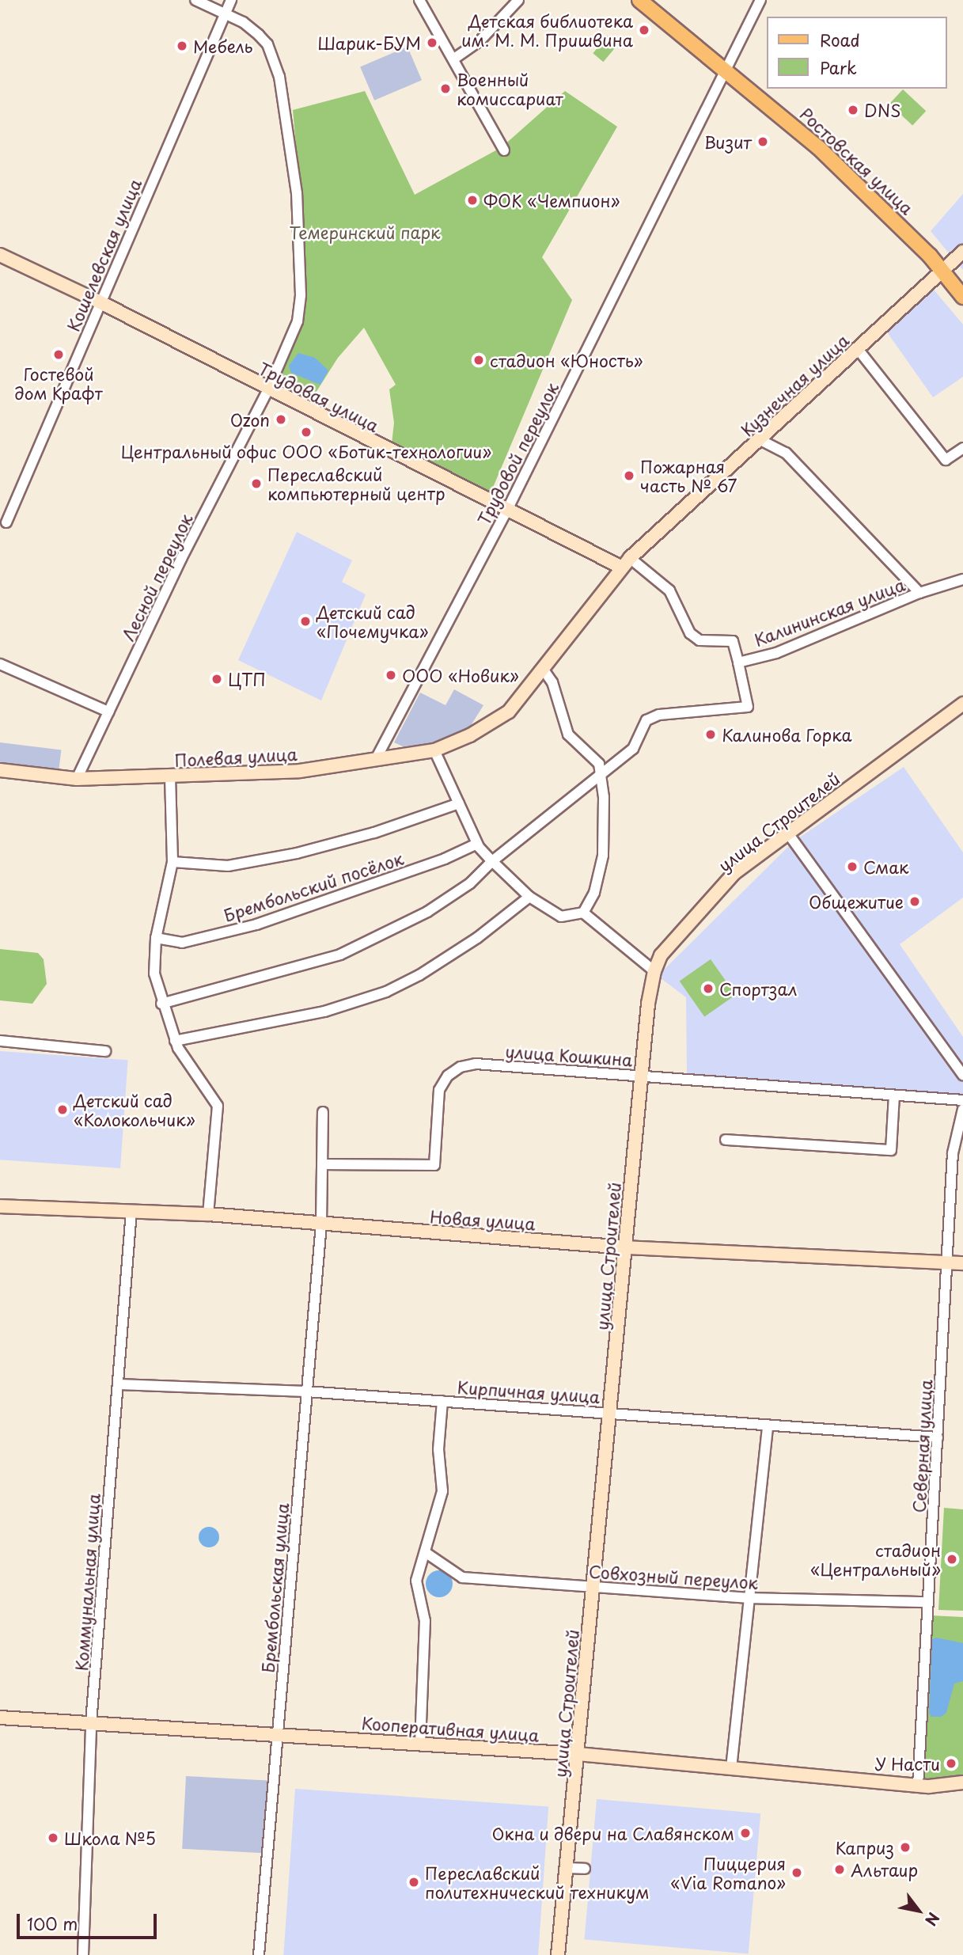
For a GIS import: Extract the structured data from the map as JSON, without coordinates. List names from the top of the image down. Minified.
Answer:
{"streets":{"main road":["Ростовская улица"],"street":["Кошелевская улица","Кузнечная улица","Трудовая улица","Трудовой переулок","Лесной переулок","Калининская улица","Полевая улица","улица Строителей","Брембольский посёлок","улица Кошкина","Новая улица","Кирпичная улица","Северная улица","Совхозный переулок","Коммунальная улица","Брембольская улица","Кооперативная улица"]},"crossings":[["Ростовская улица","Кузнечная улица"],["Ростовская улица","Трудовой переулок"],["Кошелевская улица","Трудовая улица"],["Кошелевская улица","Лесной переулок"],["Кузнечная улица","Трудовая улица"],["Кузнечная улица","Калининская улица"],["Кузнечная улица","Полевая улица"],["Трудовая улица","Трудовой переулок"],["Трудовая улица","Лесной переулок"],["Трудовая улица","Калининская улица"],["Трудовой переулок","Полевая улица"],["Лесной переулок","Полевая улица"],["улица Строителей","улица Кошкина"],["улица Строителей","Новая улица"],["улица Строителей","Кирпичная улица"],["улица Строителей","Совхозный переулок"],["улица Строителей","Кооперативная улица"],["улица Кошкина","Брембольская улица"],["Новая улица","Северная улица"],["Новая улица","Коммунальная улица"],["Новая улица","Брембольская улица"],["Кирпичная улица","Северная улица"],["Кирпичная улица","Коммунальная улица"],["Кирпичная улица","Брембольская улица"],["Северная улица","Совхозный переулок"],["Северная улица","Кооперативная улица"],["Коммунальная улица","Кооперативная улица"],["Брембольская улица","Кооперативная улица"]],"parks":["Темеринский парк"],"places":["Детская библиотека им. М. М. Пришвина","Шарик-БУМ","Мебель","Военный комиссариат","DNS","Визит","ФОК «Чемпион»","Гостевой дом Крафт","стадион «Юность»","Ozon","Центральный офис ООО «Ботик-технологии»","Пожарная часть № 67","Переславский компьютерный центр","Детский сад «Почемучка»","ООО «Новик»","ЦТП","Калинова Горка","Смак","Общежитие","Спортзал","Детский сад «Колокольчик»","стадион «Центральный»","У Насти","Окна и двери на Славянском","Школа №5","Каприз","Альтаир","Пиццерия «Via Romano»","Переславский политехнический техникум"],"legend":["Road","Park"],"scale_bar":"100 m","north":"bottom right"}
